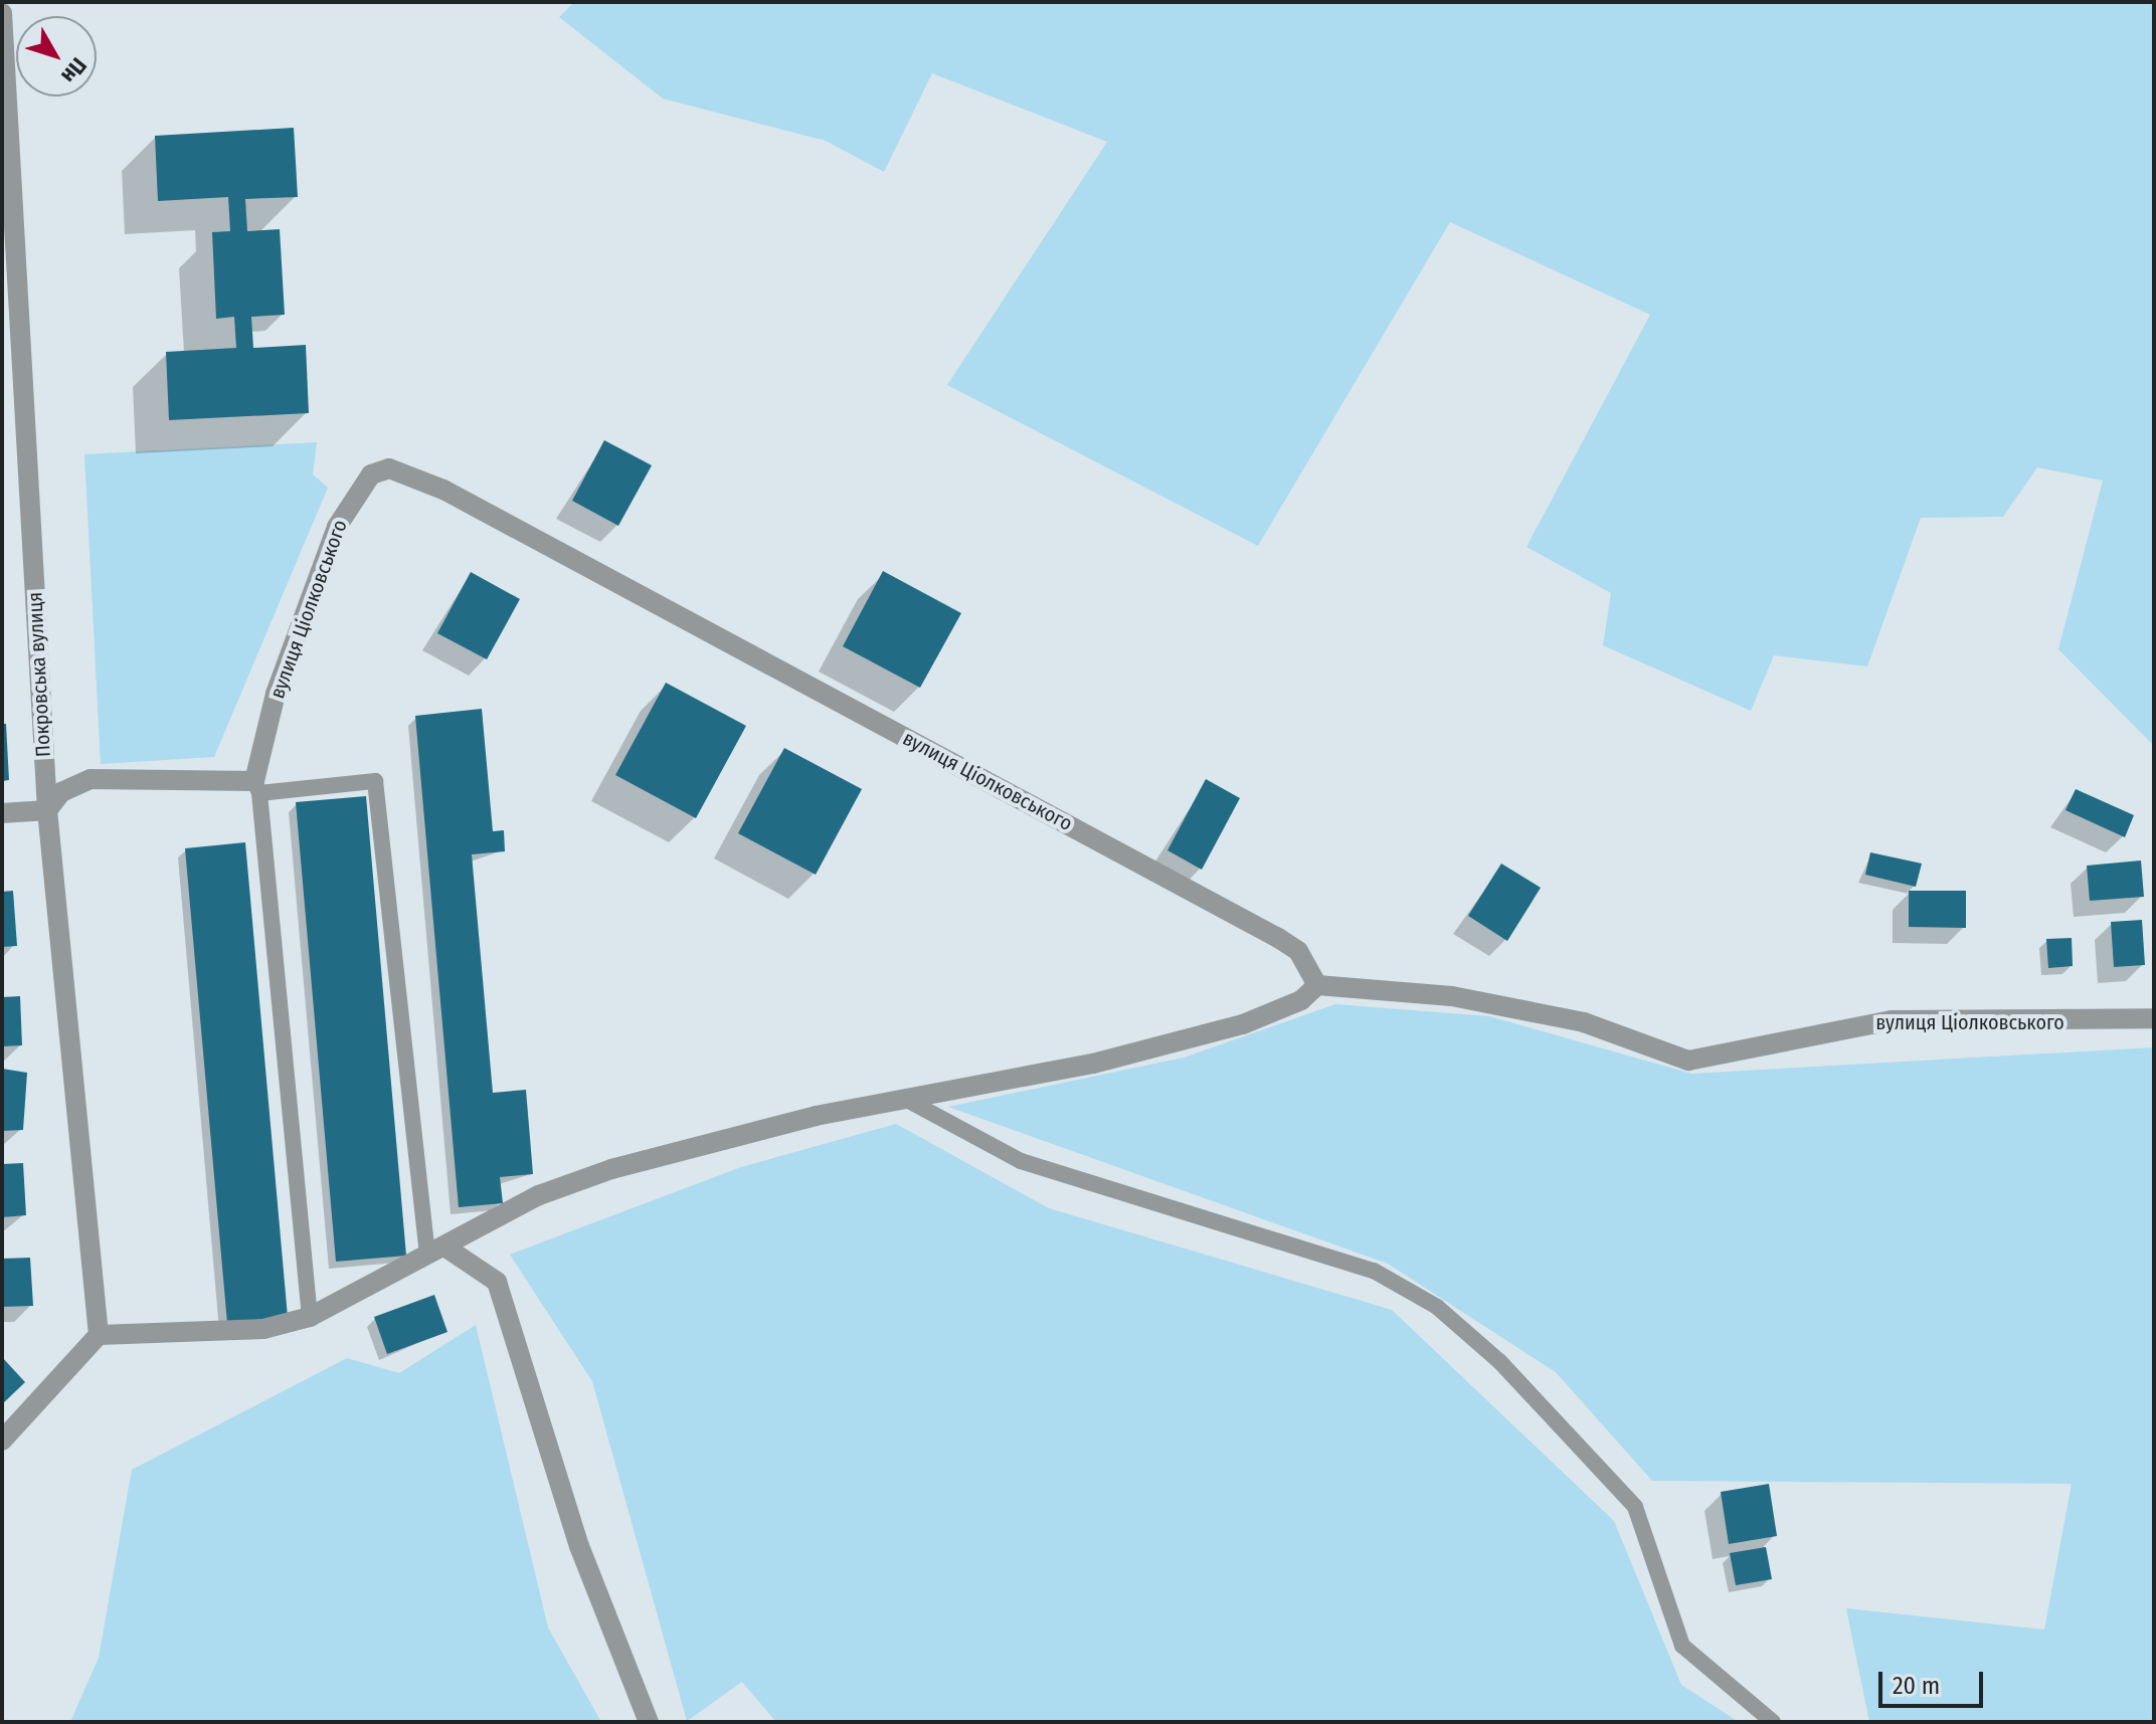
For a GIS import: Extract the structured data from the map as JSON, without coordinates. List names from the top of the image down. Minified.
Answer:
{"streets":{"street":["вулиця Ціолковського","Покровська вулиця"]},"scale_bar":"20 m","north":"bottom right"}
